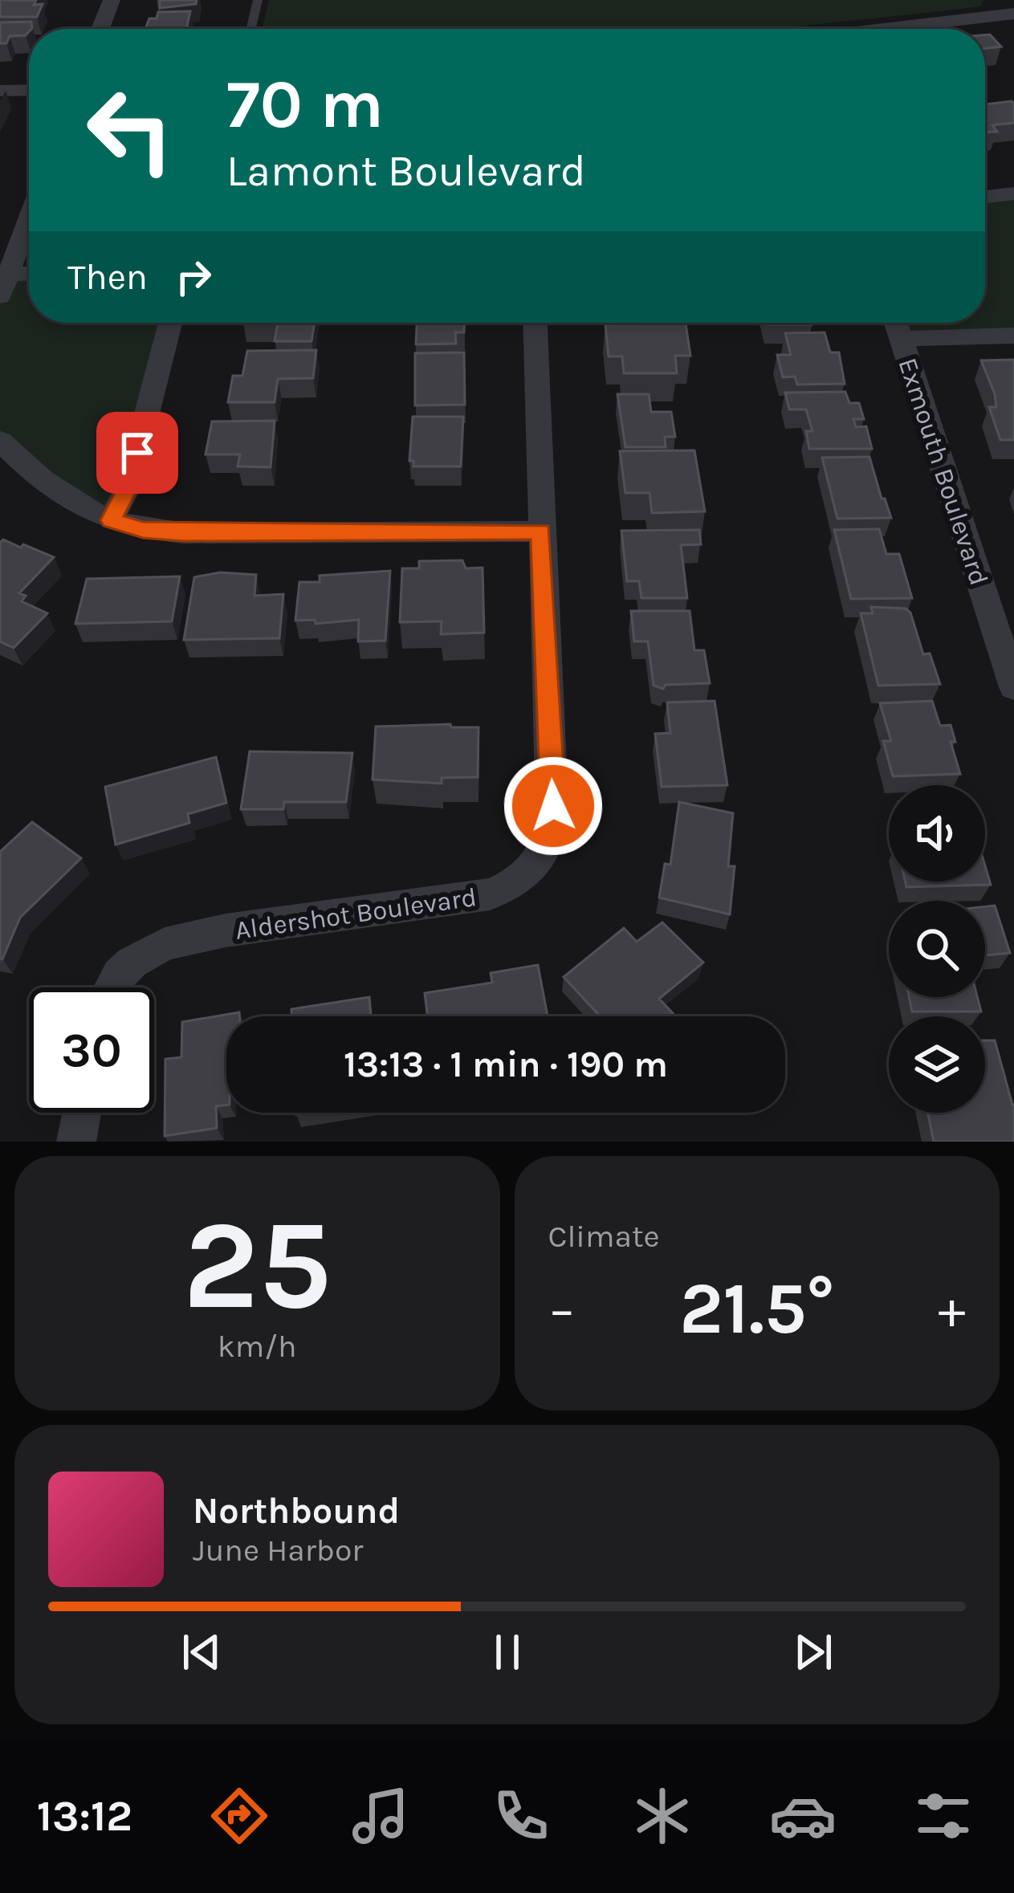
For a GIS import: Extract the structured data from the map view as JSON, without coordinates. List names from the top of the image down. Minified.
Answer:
{"streets":{"street":["Exmouth Boulevard","Aldershot Boulevard"]},"page":{"turn":["70 m","Lamont Boulevard"],"then":"Then","limit":"30","trip":"13:13 · 1 min · 190 m","tile":[["25","km/h"],"Climate"],"heat":["−","21.5°","+"],"song":["Northbound","June Harbor"],"tabs":"13:12"}}
